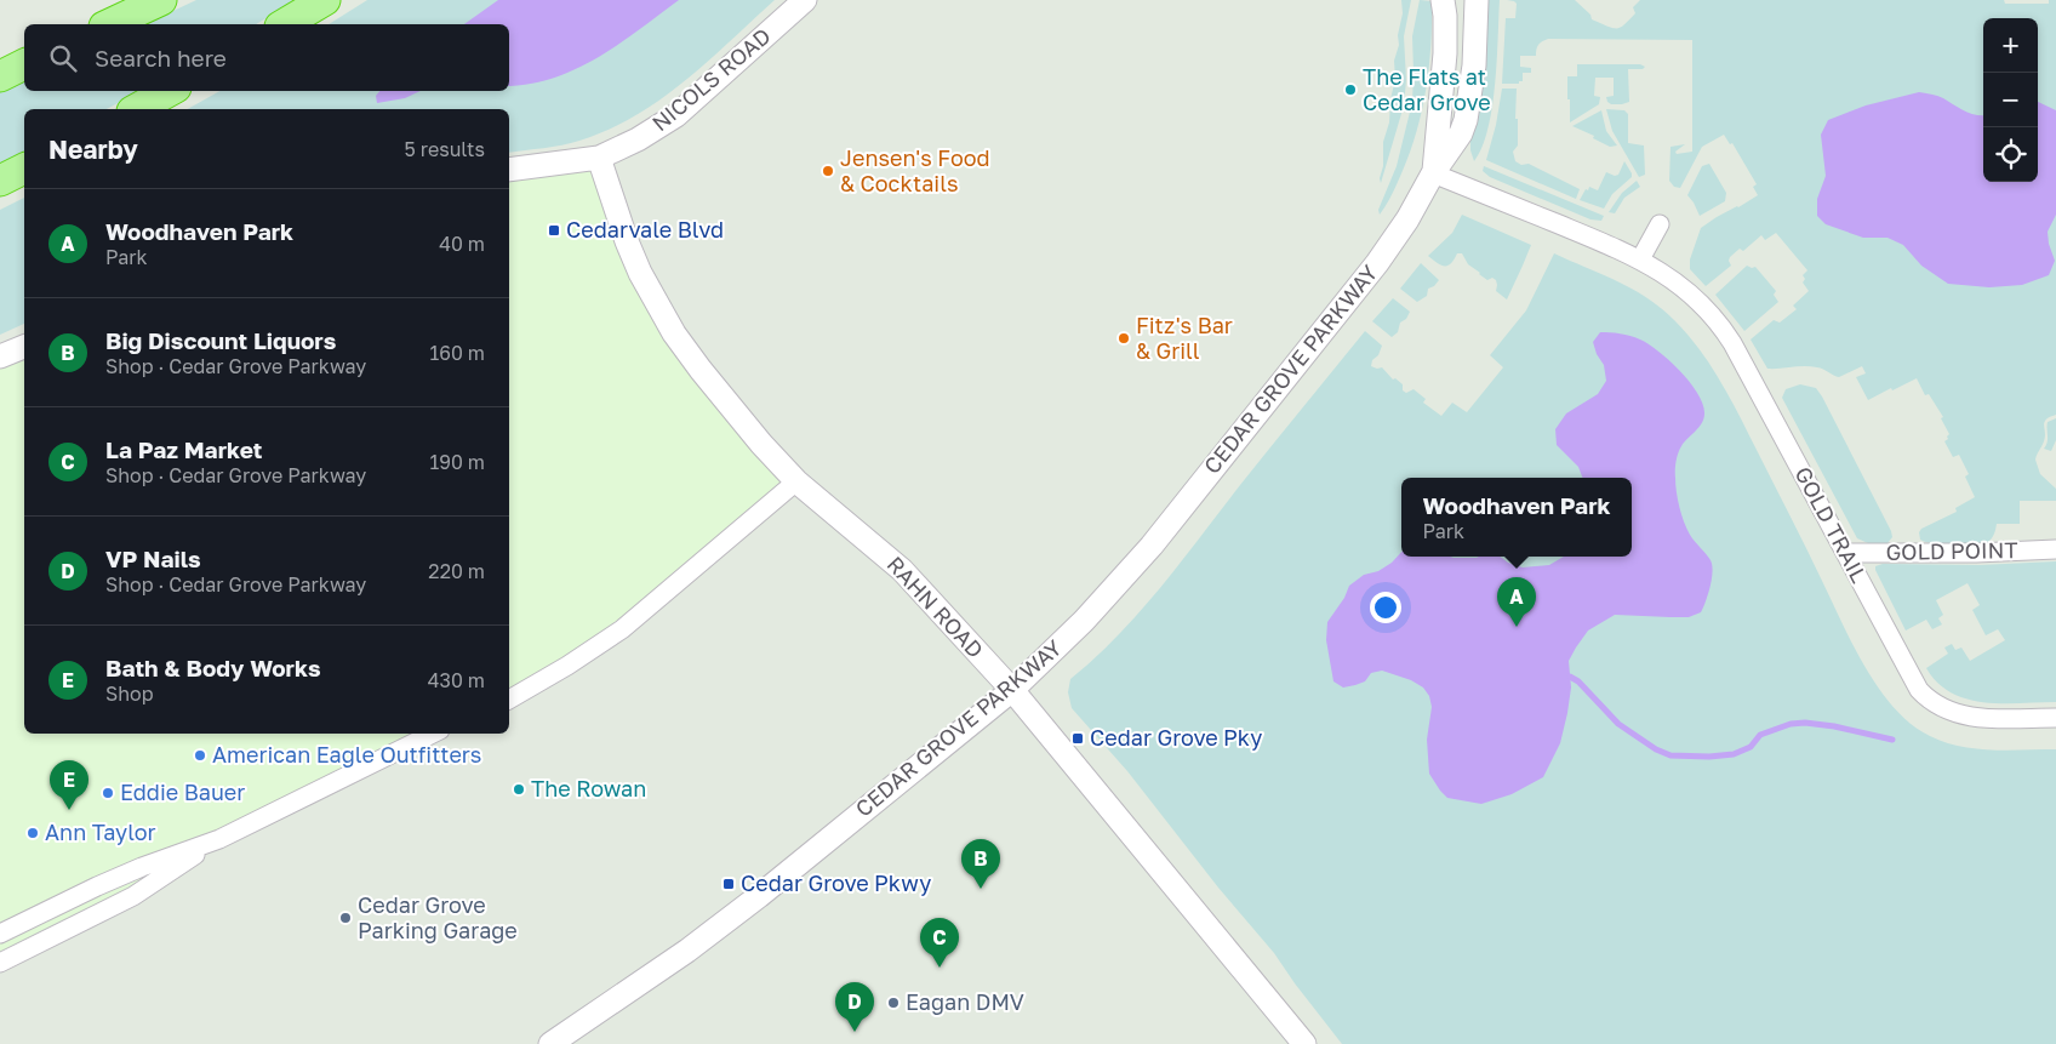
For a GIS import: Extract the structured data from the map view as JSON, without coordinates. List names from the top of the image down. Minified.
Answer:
{"streets":{"street":["NICOLS ROAD","CEDAR GROVE PARKWAY","GOLD TRAIL","GOLD POINT","RAHN ROAD"]},"crossings":[["NICOLS ROAD","RAHN ROAD"],["CEDAR GROVE PARKWAY","GOLD TRAIL"],["CEDAR GROVE PARKWAY","RAHN ROAD"],["GOLD TRAIL","GOLD POINT"]],"places":{"other":["The Flats at Cedar Grove","Jensen's Food & Cocktails","Fitz's Bar & Grill","American Eagle Outfitters","The Rowan","Eddie Bauer","Ann Taylor","Cedar Grove Parking Garage","Eagan DMV"],"transit":["Cedarvale Blvd","Cedar Grove Pky","Cedar Grove Pkwy"]},"page":{"map_buttons":["+","−"],"search":"Search here","heading":["Nearby","5 results"],"list":[{"mark":"A","name":"Woodhaven Park","note":"Park","value":"40 m"},{"mark":"B","name":"Big Discount Liquors","note":"Shop · Cedar Grove Parkway","value":"160 m"},{"mark":"C","name":"La Paz Market","note":"Shop · Cedar Grove Parkway","value":"190 m"},{"mark":"D","name":"VP Nails","note":"Shop · Cedar Grove Parkway","value":"220 m"},{"mark":"E","name":"Bath & Body Works","note":"Shop","value":"430 m"}],"popup":["Woodhaven Park","Park"],"pins":["A","E","B","C","D"]}}
